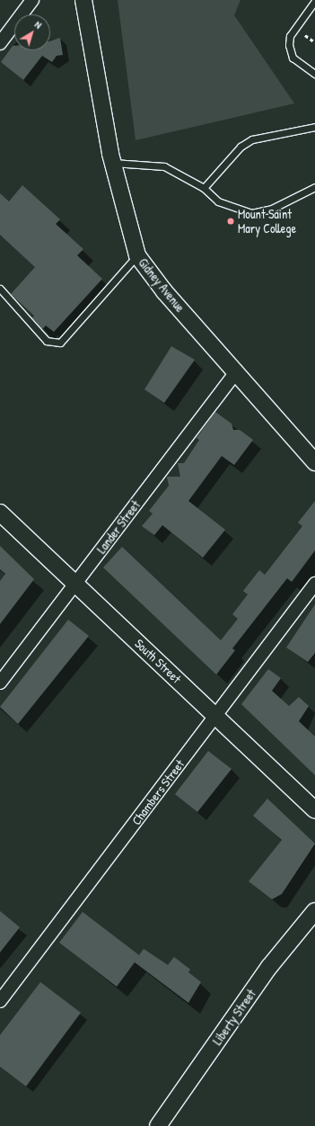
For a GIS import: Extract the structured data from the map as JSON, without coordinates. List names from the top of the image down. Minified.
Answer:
{"streets":{"street":["Gidney Avenue","Lander Street","South Street","Chambers Street","Liberty Street"]},"crossings":[["Gidney Avenue","Lander Street"],["Lander Street","South Street"],["South Street","Chambers Street"]],"places":["Mount Saint Mary College"],"north":"top right"}
